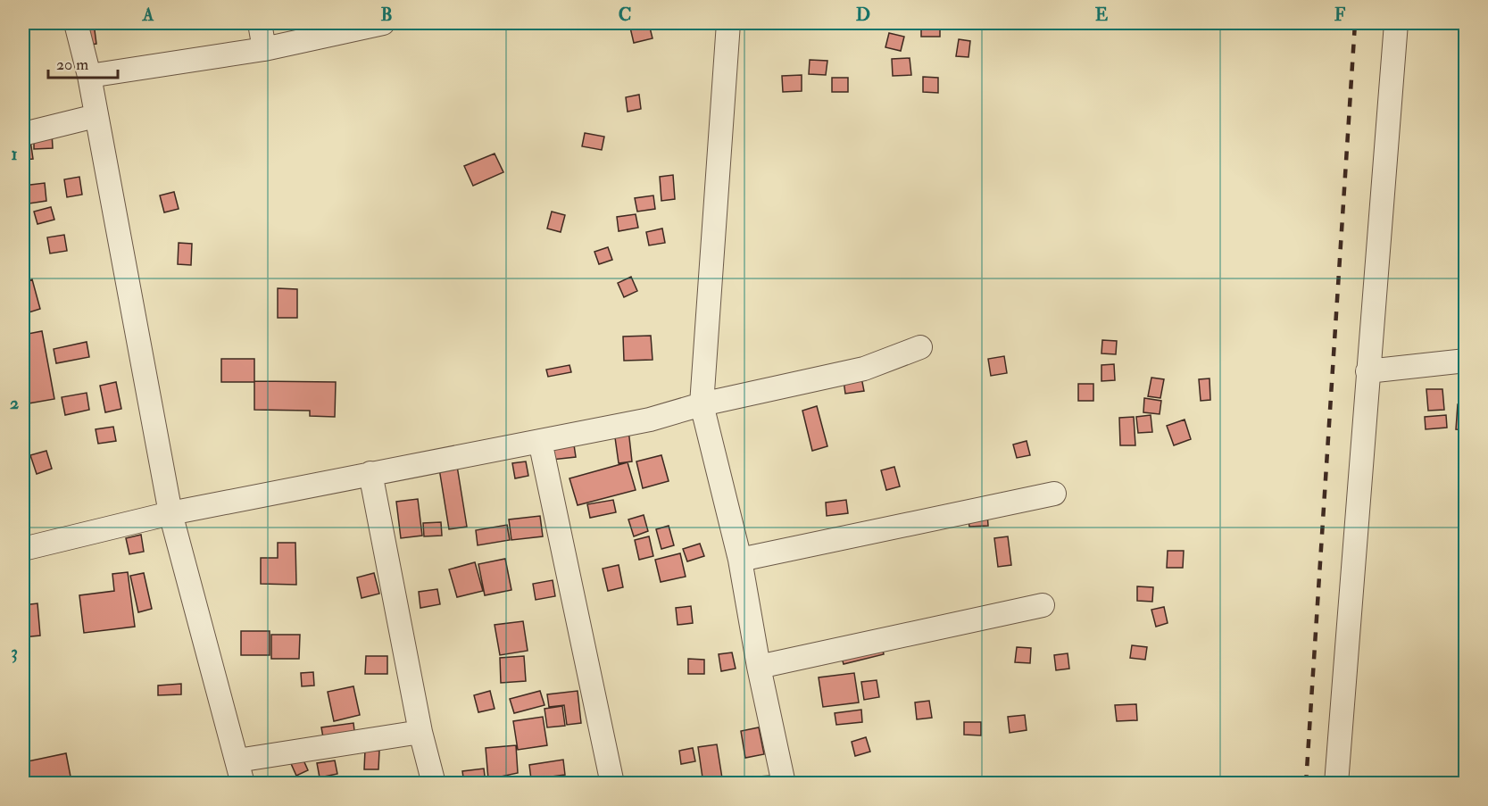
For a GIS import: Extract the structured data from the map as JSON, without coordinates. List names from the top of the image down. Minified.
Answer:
{"scale_bar":"20 m","grid":{"columns":["A","B","C","D","E","F"],"rows":["1","2","3"]}}
